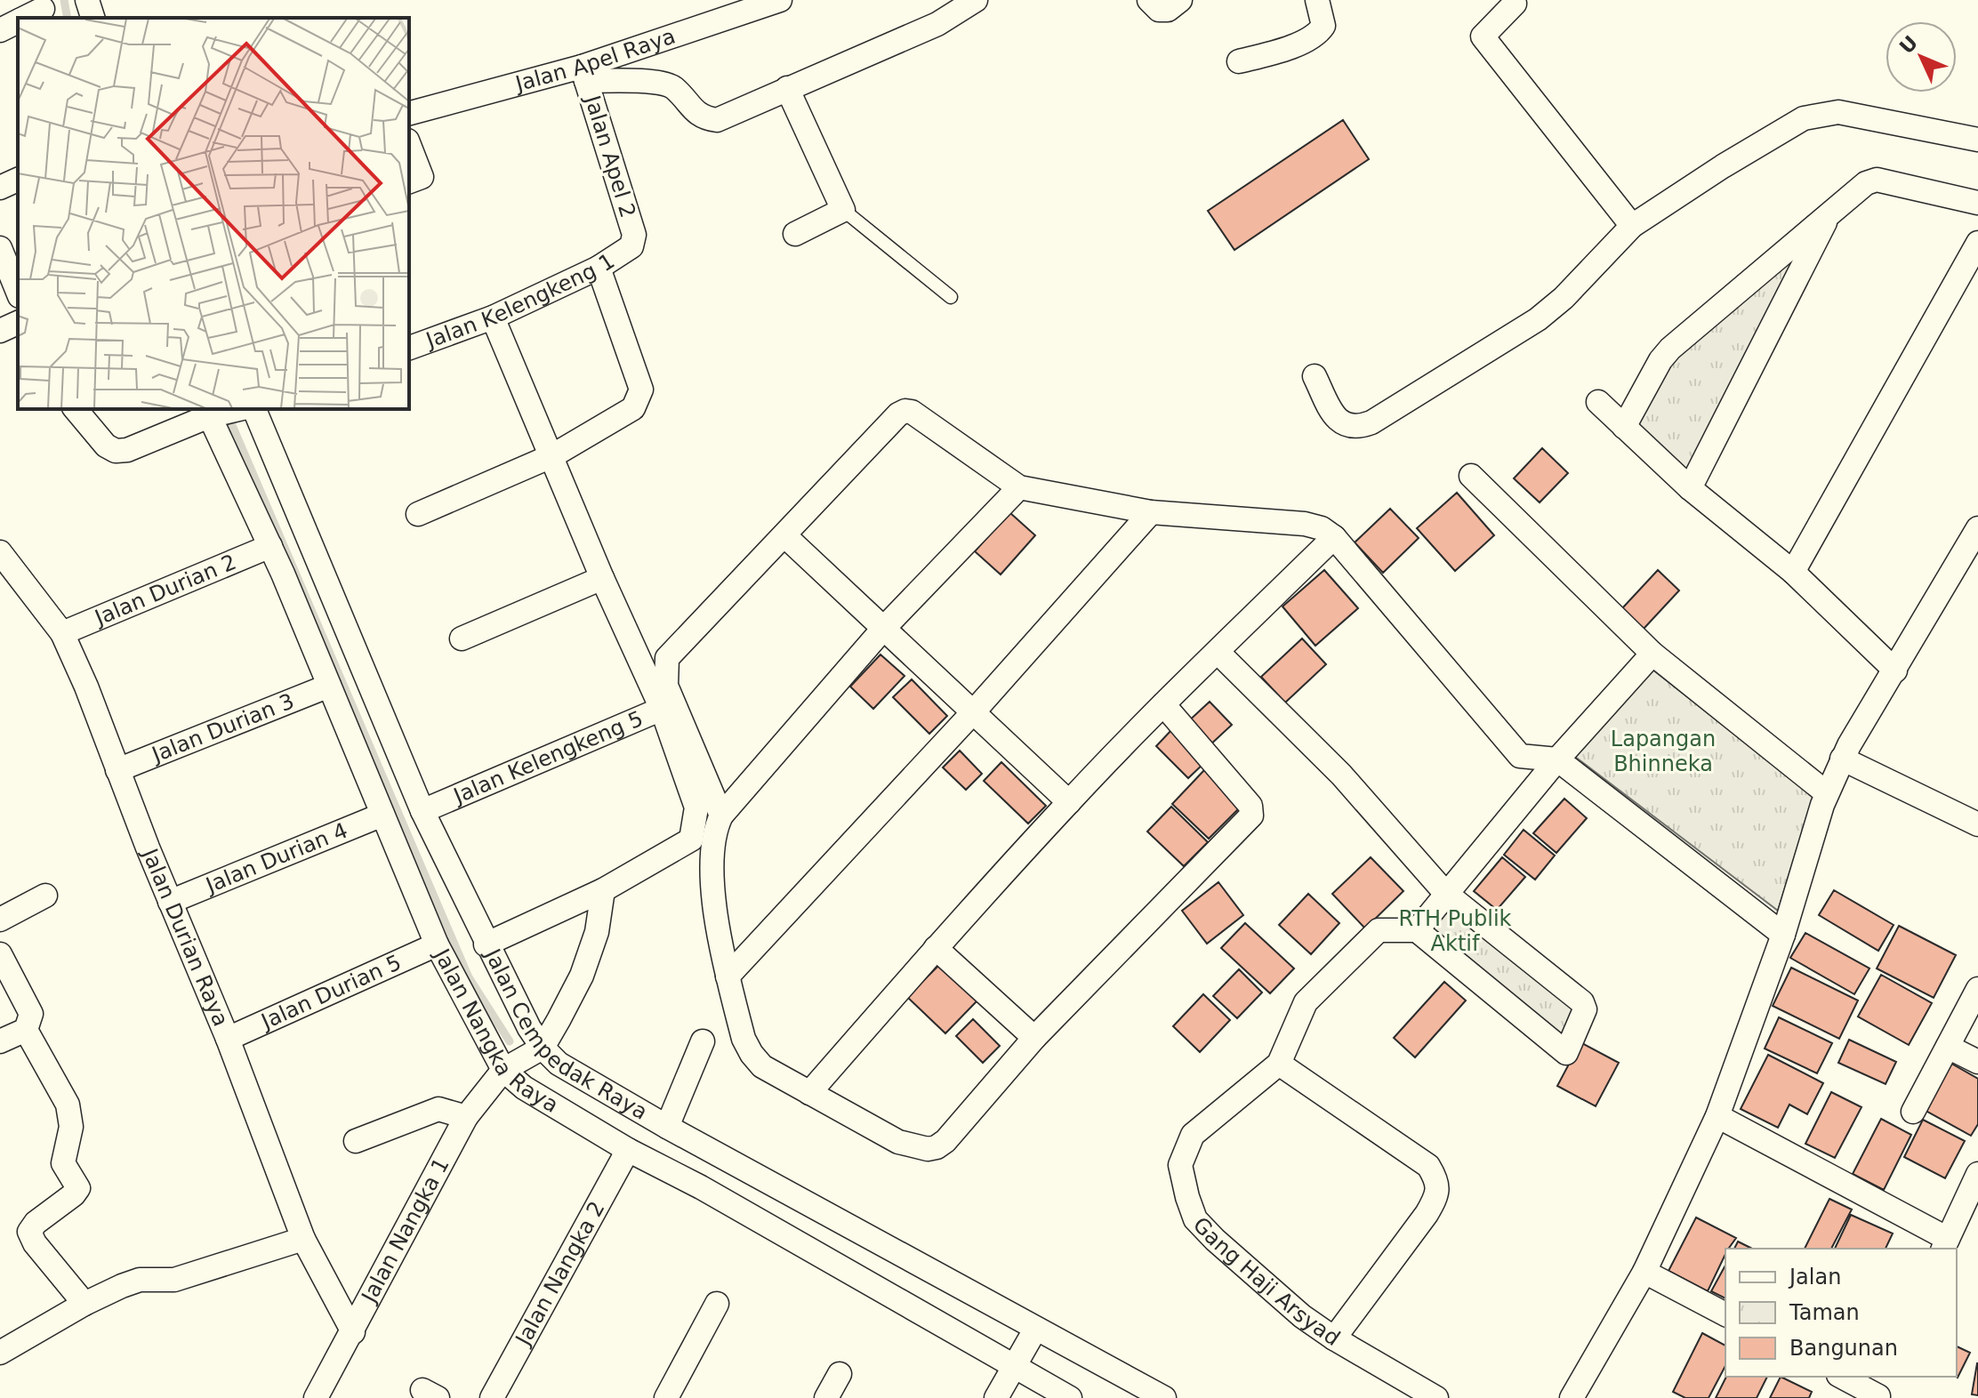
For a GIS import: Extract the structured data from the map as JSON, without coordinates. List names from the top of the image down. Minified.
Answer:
{"streets":{"street":["Jalan Apel Raya","Jalan Apel 2","Jalan Kelengkeng 1","Jalan Durian 2","Jalan Durian 3","Jalan Kelengkeng 5","Jalan Durian 4","Jalan Durian Raya","Jalan Durian 5","Jalan Nangka Raya","Jalan Cempedak Raya","Jalan Nangka 1","Jalan Nangka 2","Gang Haji Arsyad"]},"crossings":[["Jalan Apel Raya","Jalan Apel 2"],["Jalan Apel 2","Jalan Kelengkeng 1"],["Jalan Durian 2","Jalan Durian Raya"],["Jalan Durian 2","Jalan Nangka Raya"],["Jalan Durian 3","Jalan Durian Raya"],["Jalan Durian 3","Jalan Nangka Raya"],["Jalan Kelengkeng 5","Jalan Cempedak Raya"],["Jalan Durian 4","Jalan Durian Raya"],["Jalan Durian 4","Jalan Nangka Raya"],["Jalan Durian Raya","Jalan Durian 5"],["Jalan Durian Raya","Jalan Nangka 1"],["Jalan Durian 5","Jalan Nangka Raya"],["Jalan Nangka Raya","Jalan Nangka 1"],["Jalan Nangka Raya","Jalan Nangka 2"]],"parks":["Lapangan Bhinneka","RTH Publik Aktif"],"legend":["Jalan","Taman","Bangunan"],"north":"top left"}
